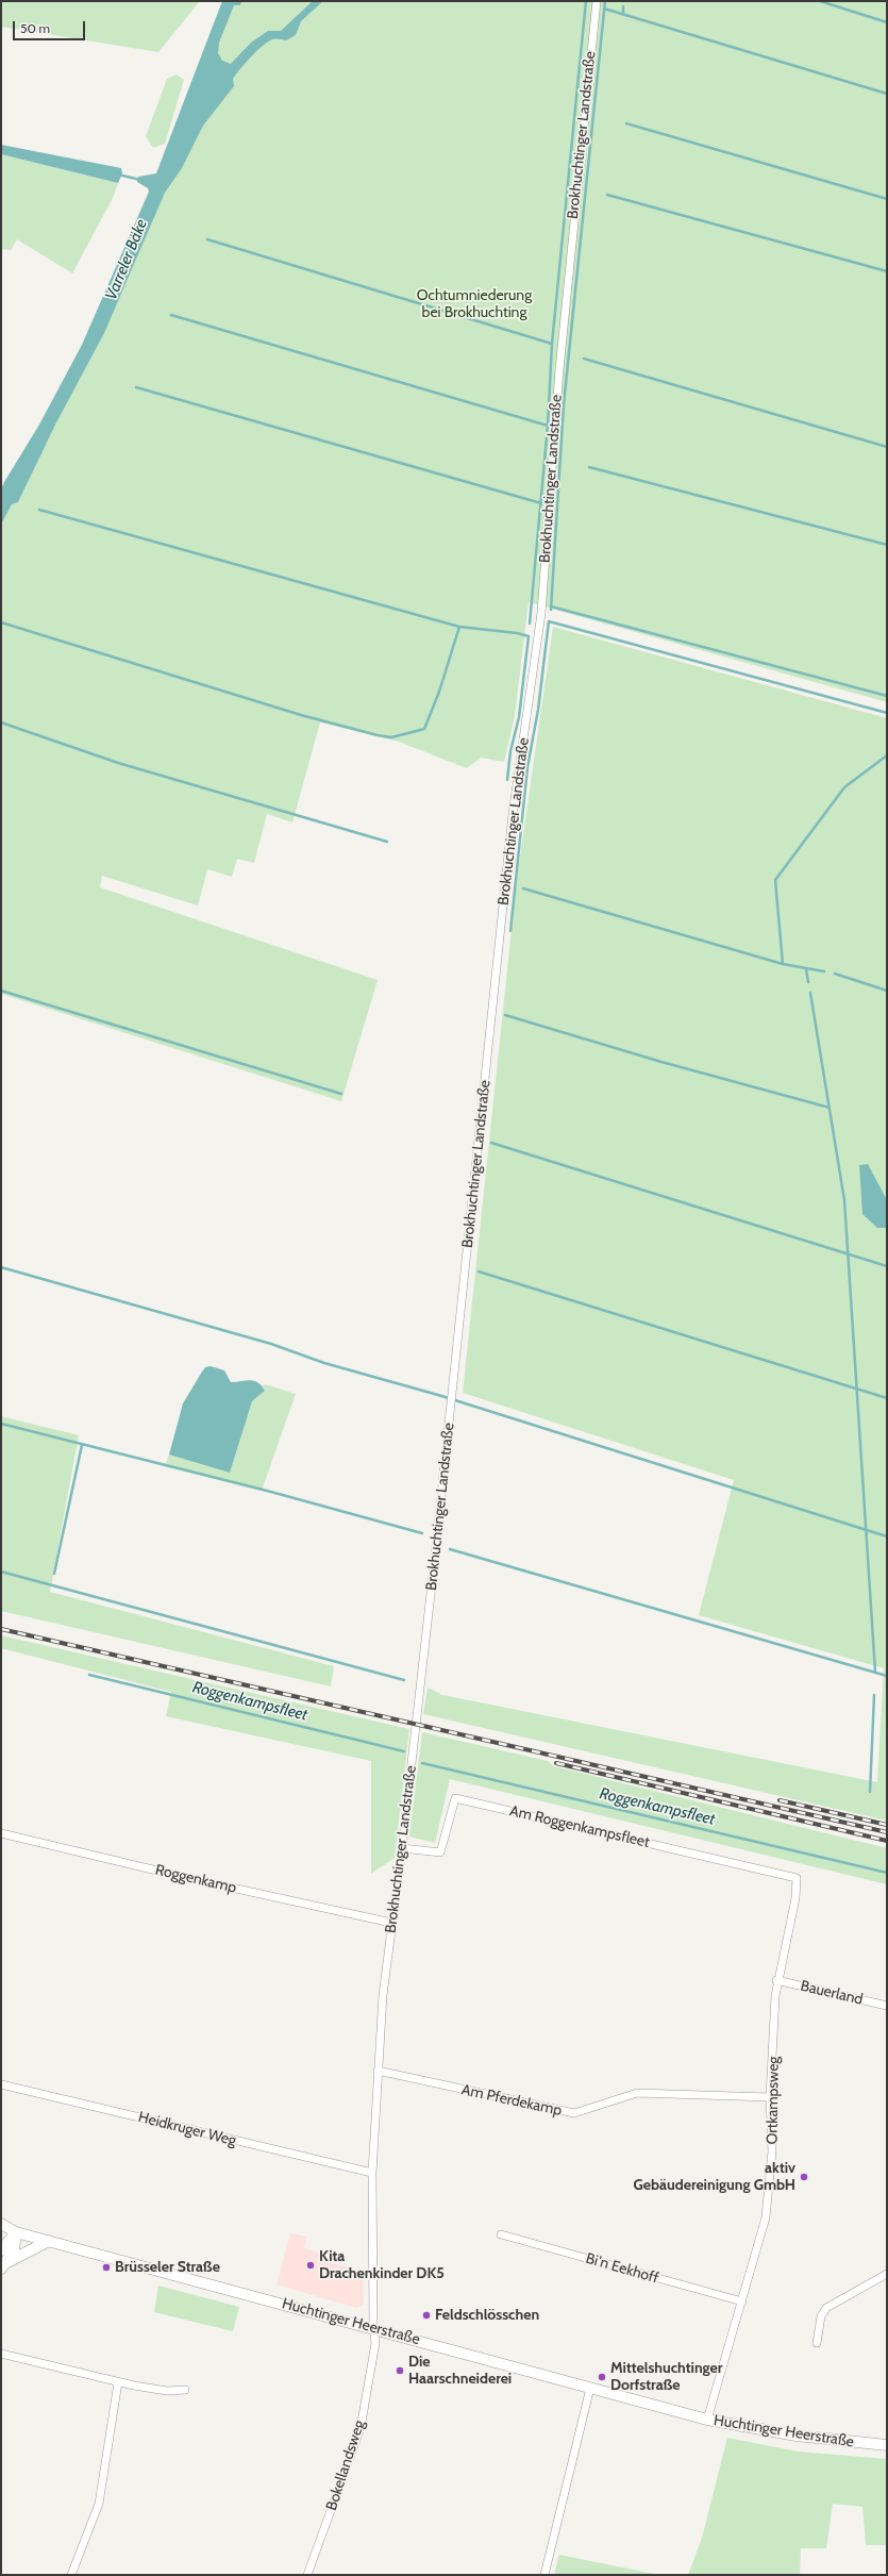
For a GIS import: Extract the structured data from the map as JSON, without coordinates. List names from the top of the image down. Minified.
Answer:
{"streets":{"main road":["Huchtinger Heerstraße"],"street":["Brokhuchtinger Landstraße","Am Roggenkampsfleet","Roggenkamp","Bauerland","Am Pferdekamp","Ortkampsweg","Heidkruger Weg","Bi'n Eekhoff","Bokellandsweg"]},"crossings":[["Brokhuchtinger Landstraße","Am Roggenkampsfleet"],["Brokhuchtinger Landstraße","Roggenkamp"],["Brokhuchtinger Landstraße","Am Pferdekamp"],["Brokhuchtinger Landstraße","Heidkruger Weg"],["Brokhuchtinger Landstraße","Huchtinger Heerstraße"],["Brokhuchtinger Landstraße","Bokellandsweg"],["Am Roggenkampsfleet","Ortkampsweg"],["Bauerland","Ortkampsweg"],["Am Pferdekamp","Ortkampsweg"],["Ortkampsweg","Bi'n Eekhoff"],["Ortkampsweg","Huchtinger Heerstraße"],["Huchtinger Heerstraße","Bokellandsweg"]],"water":["Varreler Bäke","Roggenkampsfleet"],"parks":["Ochtumniederung bei Brokhuchting"],"places":["aktiv Gebäudereinigung GmbH","Kita Drachenkinder DK5","Brüsseler Straße","Feldschlösschen","Die Haarschneiderei","Mittelshuchtinger Dorfstraße"],"scale_bar":"50 m"}
